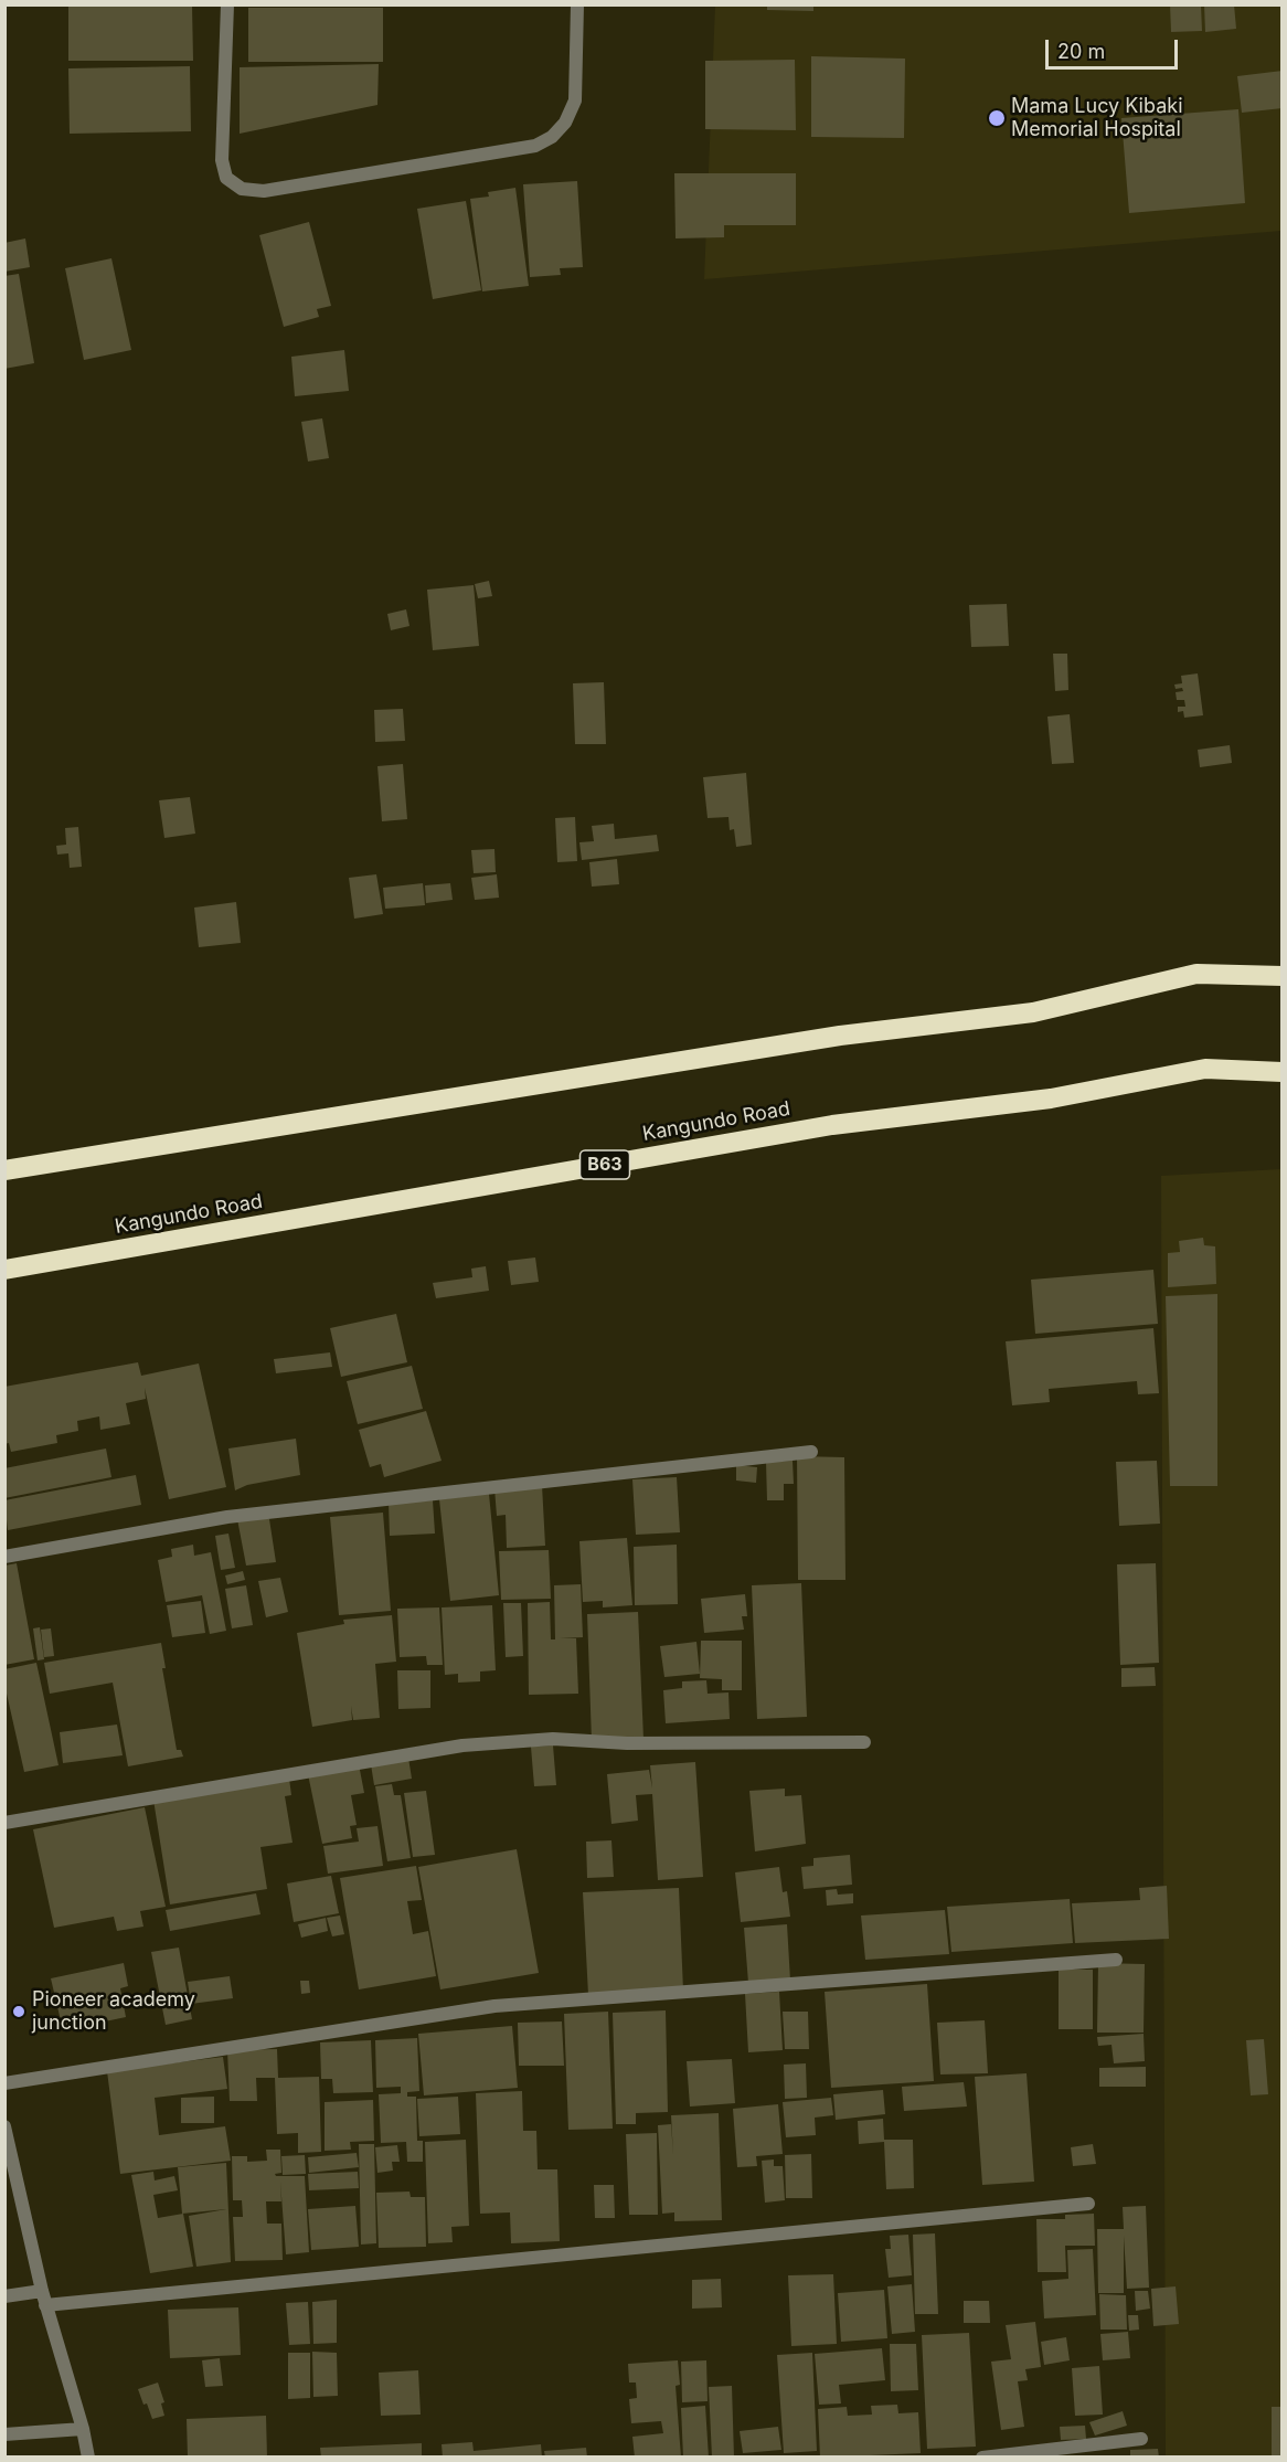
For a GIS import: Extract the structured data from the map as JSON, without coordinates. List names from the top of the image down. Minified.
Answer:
{"streets":{"highway":["Kangundo Road","B63"]},"places":["Mama Lucy Kibaki Memorial Hospital","Pioneer academy junction"],"scale_bar":"20 m"}
